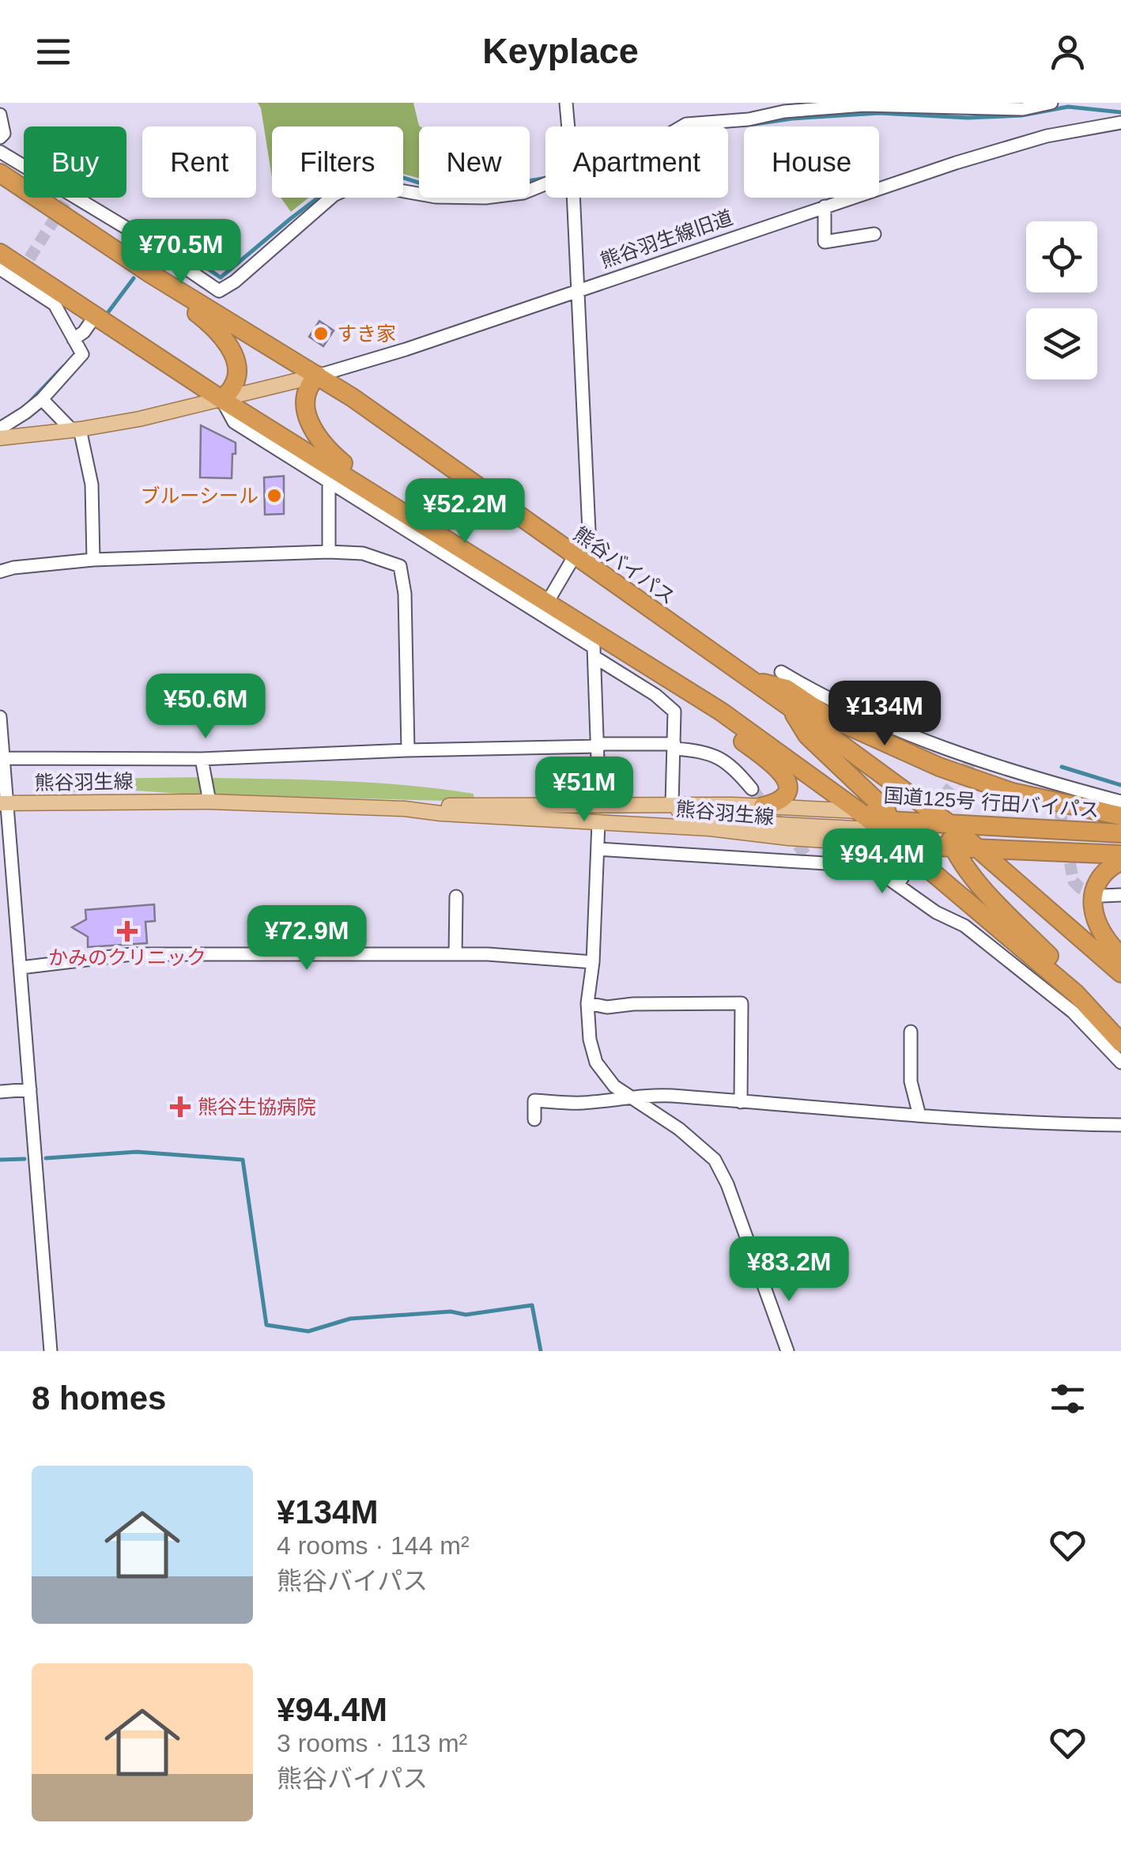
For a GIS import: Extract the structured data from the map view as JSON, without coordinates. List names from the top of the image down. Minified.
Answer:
{"streets":{"highway":["熊谷バイパス","国道125号 行田バイパス"],"main road":["熊谷羽生線"],"street":["熊谷羽生線旧道"]},"crossings":[["熊谷羽生線旧道","熊谷バイパス"],["熊谷バイパス","国道125号 行田バイパス"],["熊谷羽生線","国道125号 行田バイパス"]],"places":{"other":["すき家","ブルーシール"],"health":["かみのクリニック","熊谷生協病院"]},"page":{"header":"Keyplace","chip":["Buy","Rent","Filters","New","Apartment","House"],"price":["¥70.5M","¥52.2M","¥50.6M","¥134M","¥51M","¥94.4M","¥72.9M","¥83.2M"],"heading":"8 homes","list":[{"name":"¥134M","note":"4 rooms · 144 m² · 熊谷バイパス"},{"name":"¥94.4M","note":"3 rooms · 113 m² · 熊谷バイパス"}]}}
